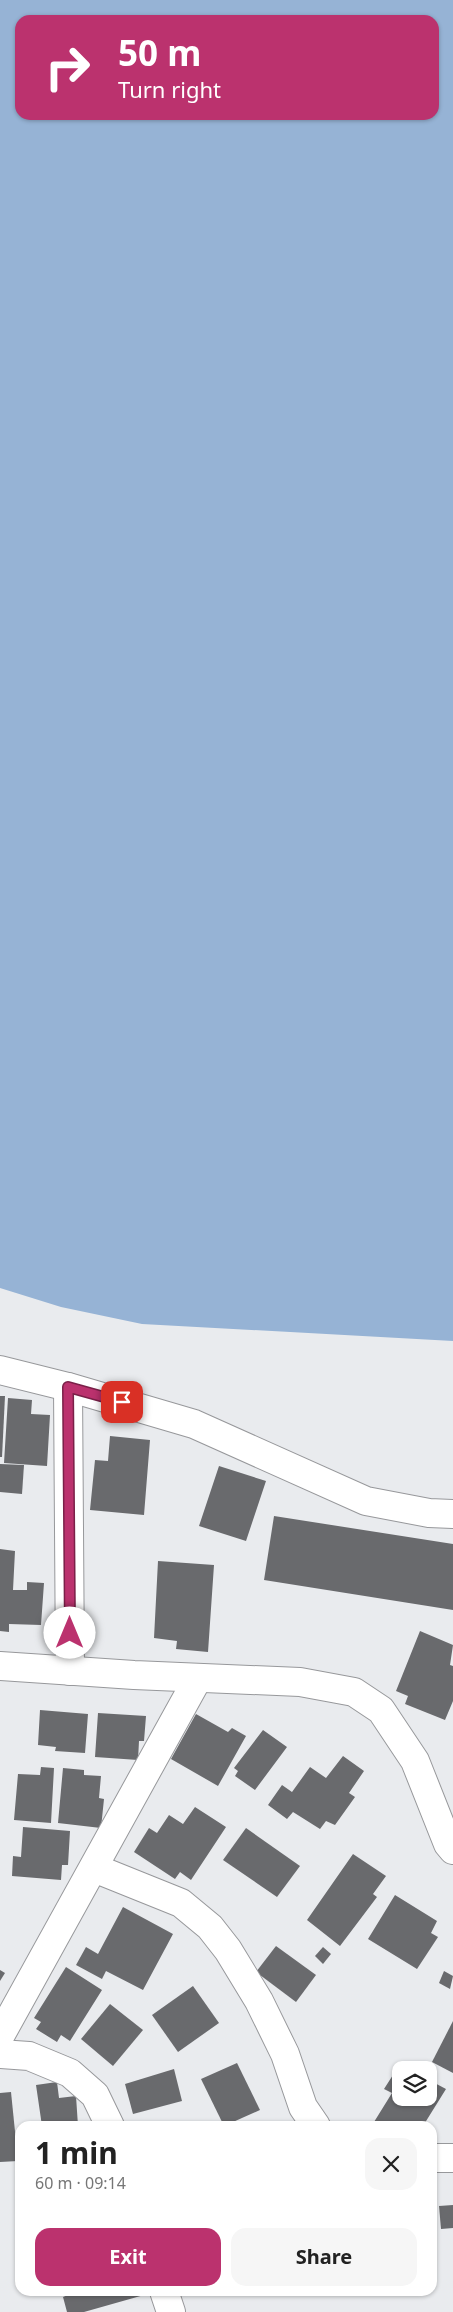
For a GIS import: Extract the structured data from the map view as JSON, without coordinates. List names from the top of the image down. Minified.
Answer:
{"page":{"turn":["50 m","Turn right"],"heading":["1 min","60 m · 09:14"],"buttons":["Exit","Share"]}}
